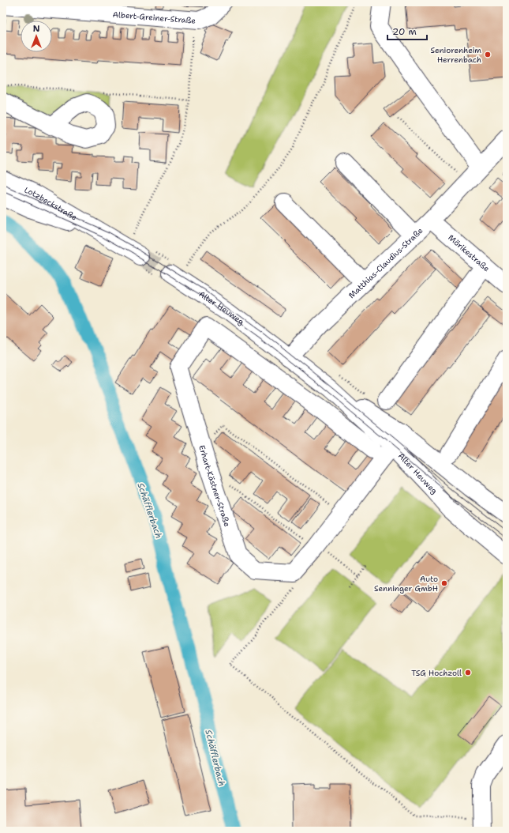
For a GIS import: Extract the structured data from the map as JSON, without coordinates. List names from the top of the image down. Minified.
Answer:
{"streets":{"street":["Albert-Greiner-Straße","Lotzbeckstraße","Mörikestraße","Matthias-Claudius-Straße","Alter Heuweg","Erhart-Kästner-Straße"]},"crossings":[["Mörikestraße","Matthias-Claudius-Straße"],["Matthias-Claudius-Straße","Alter Heuweg"]],"water":["Schäfflerbach"],"places":["Seniorenheim Herrenbach","Auto Senninger GmbH","TSG Hochzoll"],"scale_bar":"20 m","north":"top"}
